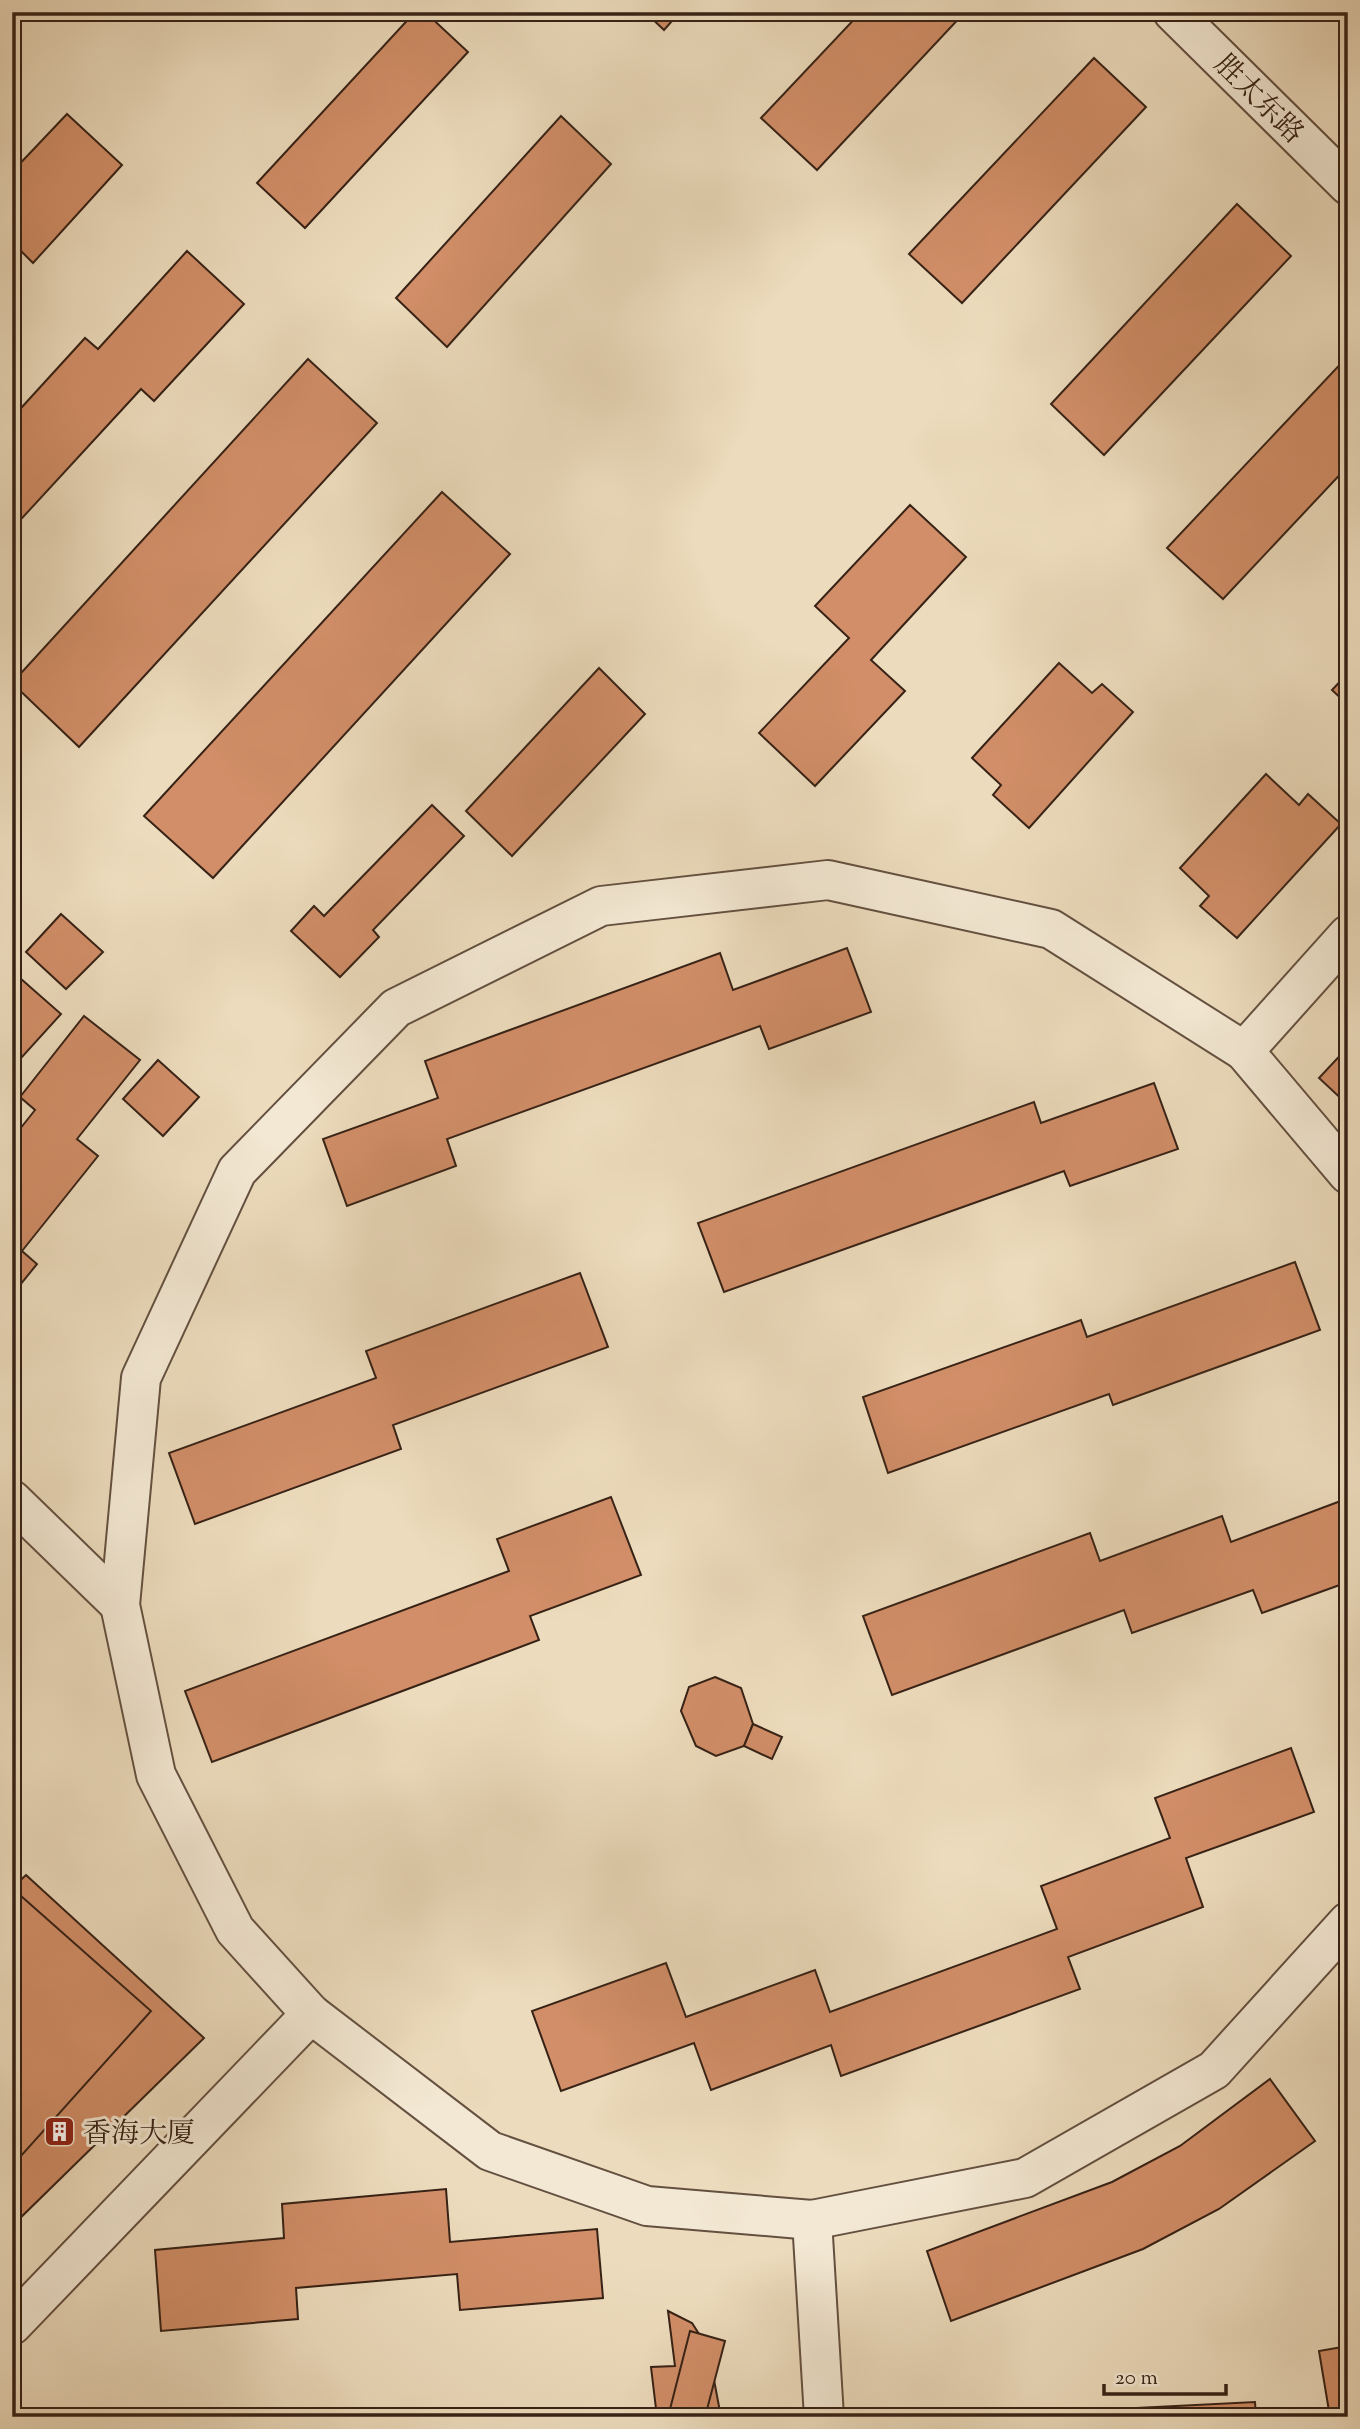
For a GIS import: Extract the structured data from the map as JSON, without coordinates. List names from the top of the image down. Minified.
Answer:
{"streets":{"street":["胜太东路"]},"places":{"building":["香海大厦"]},"scale_bar":"20 m"}
